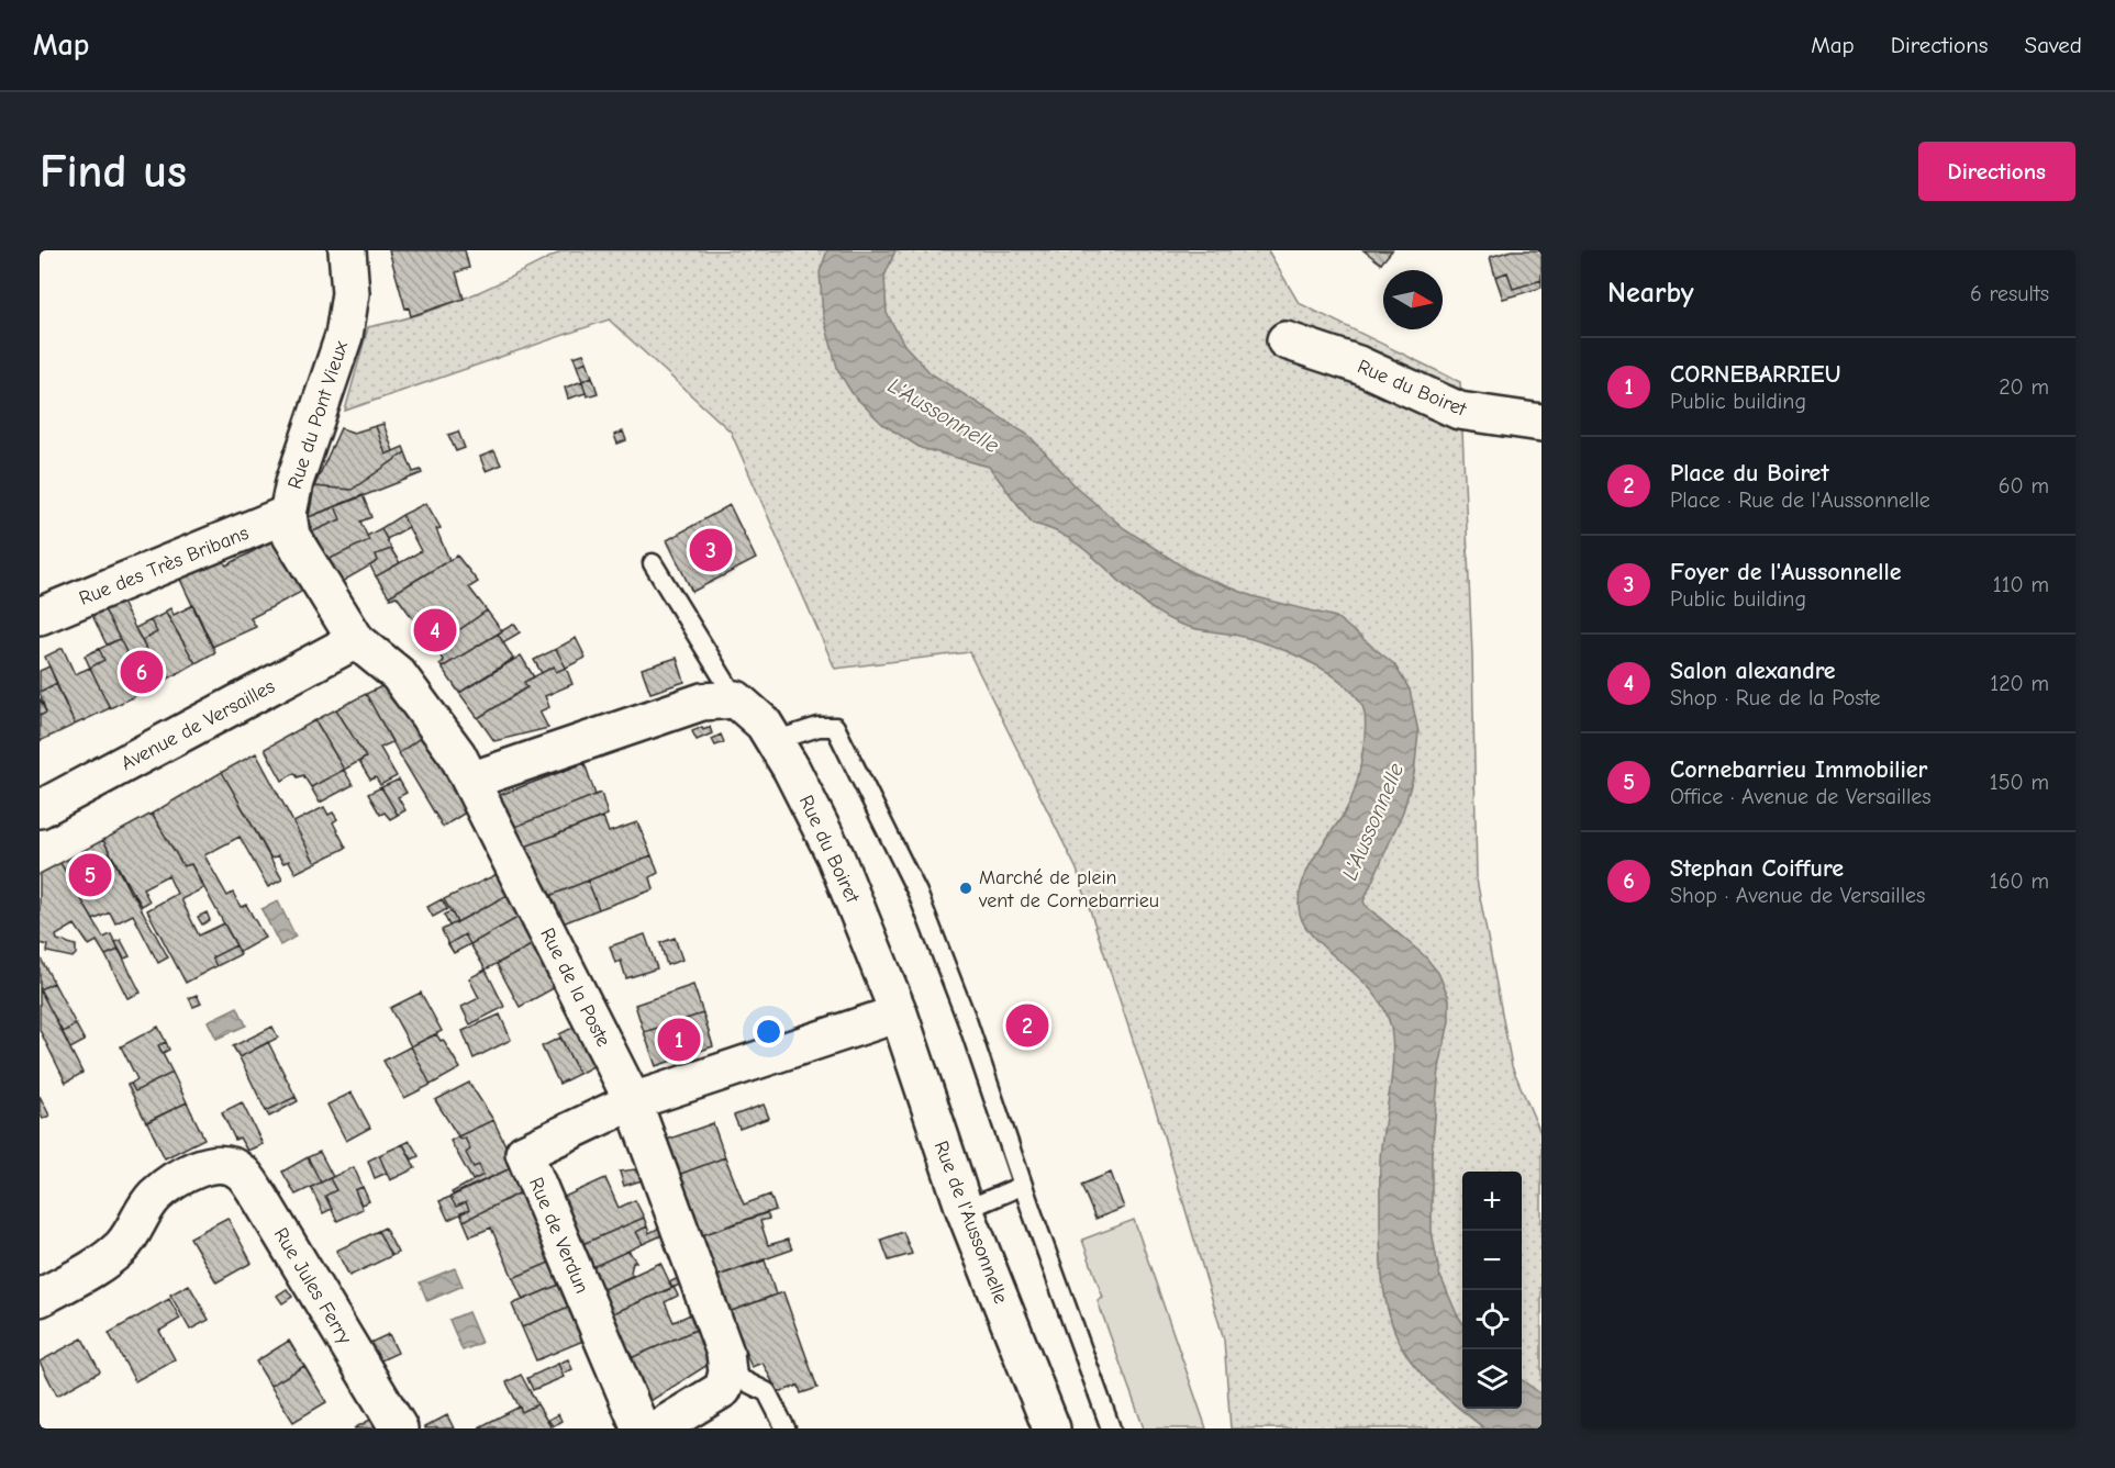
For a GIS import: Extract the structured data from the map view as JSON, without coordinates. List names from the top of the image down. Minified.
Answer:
{"streets":{"street":["Rue du Boiret","Rue du Pont Vieux","Rue des Très Bribans","Avenue de Versailles","Rue de la Poste","Rue de l'Aussonnelle","Rue de Verdun","Rue Jules Ferry"]},"crossings":[["Rue du Boiret","Rue de l'Aussonnelle"],["Rue du Pont Vieux","Rue des Très Bribans"],["Rue du Pont Vieux","Avenue de Versailles"],["Rue du Pont Vieux","Rue de la Poste"],["Avenue de Versailles","Rue de la Poste"],["Rue de la Poste","Rue de Verdun"]],"water":["L'Aussonnelle"],"places":["Marché de plein vent de Cornebarrieu"],"north":"right","page":{"header":"Map","nav":["Map","Directions","Saved"],"buttons":"Directions","title":"Find us","heading":["Nearby","6 results"],"list":[{"mark":"1","name":"CORNEBARRIEU","note":"Public building","value":"20 m"},{"mark":"2","name":"Place du Boiret","note":"Place · Rue de l'Aussonnelle","value":"60 m"},{"mark":"3","name":"Foyer de l'Aussonnelle","note":"Public building","value":"110 m"},{"mark":"4","name":"Salon alexandre","note":"Shop · Rue de la Poste","value":"120 m"},{"mark":"5","name":"Cornebarrieu Immobilier","note":"Office · Avenue de Versailles","value":"150 m"},{"mark":"6","name":"Stephan Coiffure","note":"Shop · Avenue de Versailles","value":"160 m"}],"pins":["3","4","6","5","2","1"],"map_buttons":["+","−"]}}
